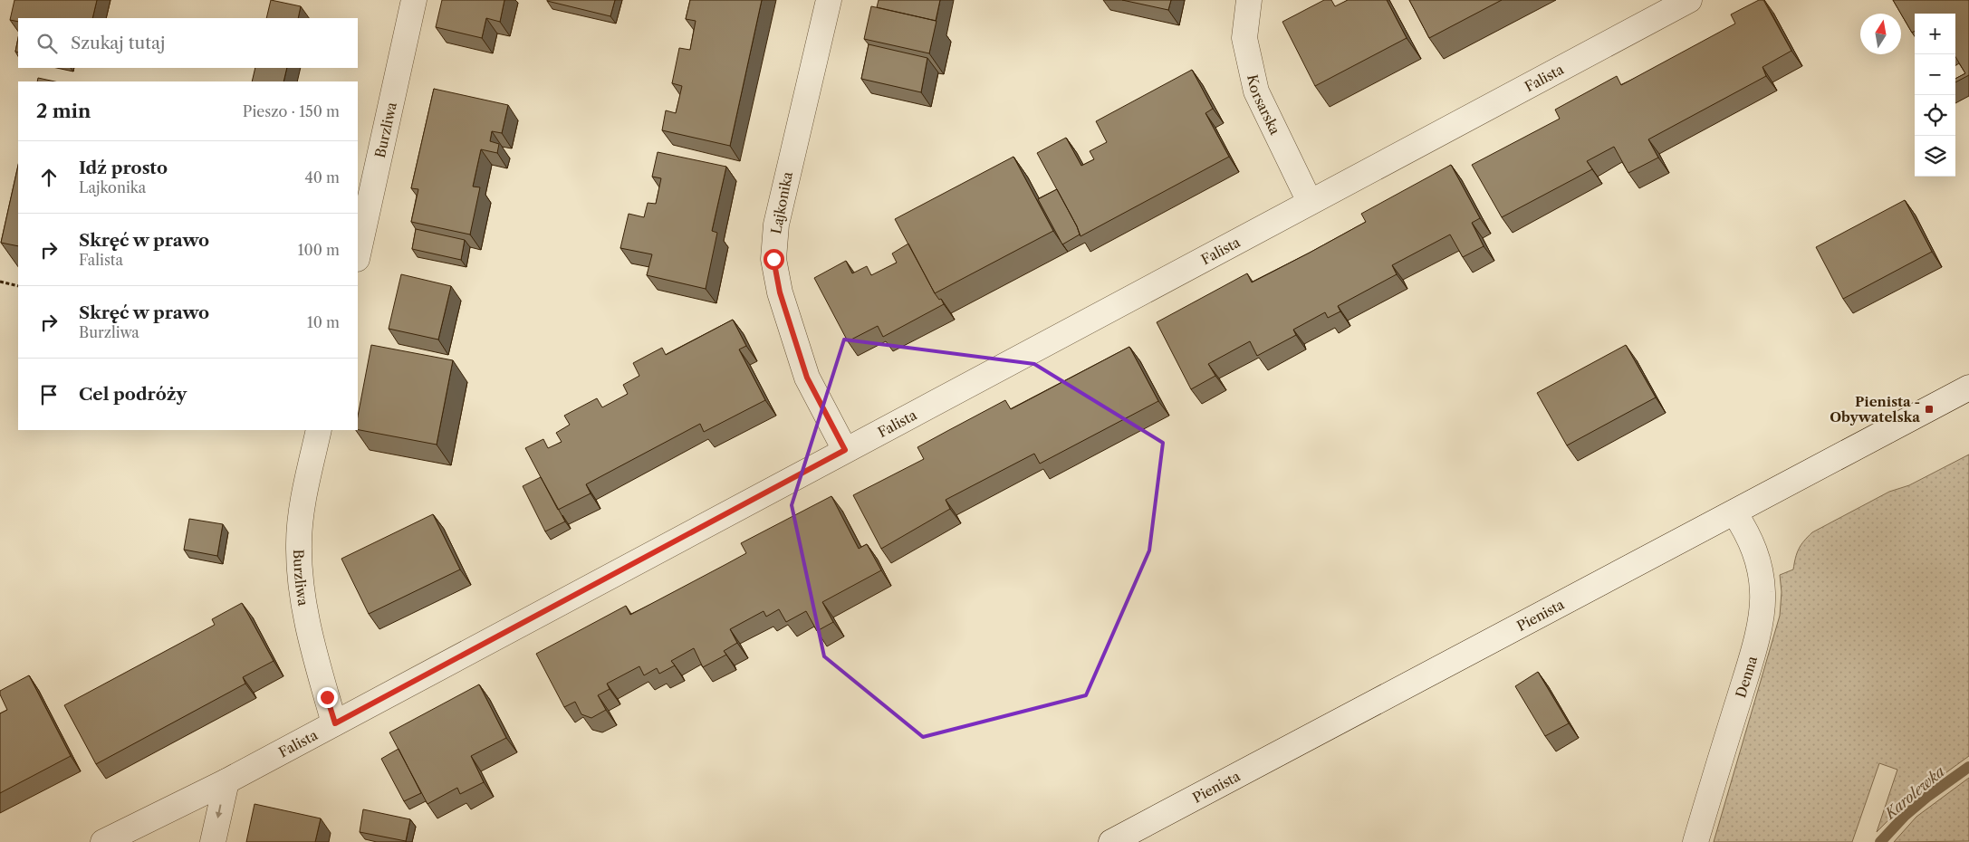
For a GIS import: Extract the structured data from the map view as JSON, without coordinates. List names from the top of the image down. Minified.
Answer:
{"streets":{"street":["Falista","Korsarska","Burzliwa","Lajkonika","Pienista","Denna"]},"crossings":[["Falista","Korsarska"],["Falista","Burzliwa"],["Falista","Lajkonika"],["Pienista","Denna"]],"water":["Karolewka"],"places":{"transit":["Pienista - Obywatelska"]},"north":"top","page":{"map_buttons":["+","−"],"search":"Szukaj tutaj","heading":["2 min","Pieszo · 150 m"],"list":[["Idź prosto","Lajkonika","40 m"],["Skręć w prawo","Falista","100 m"],["Skręć w prawo","Burzliwa","10 m"],"Cel podróży"]}}
